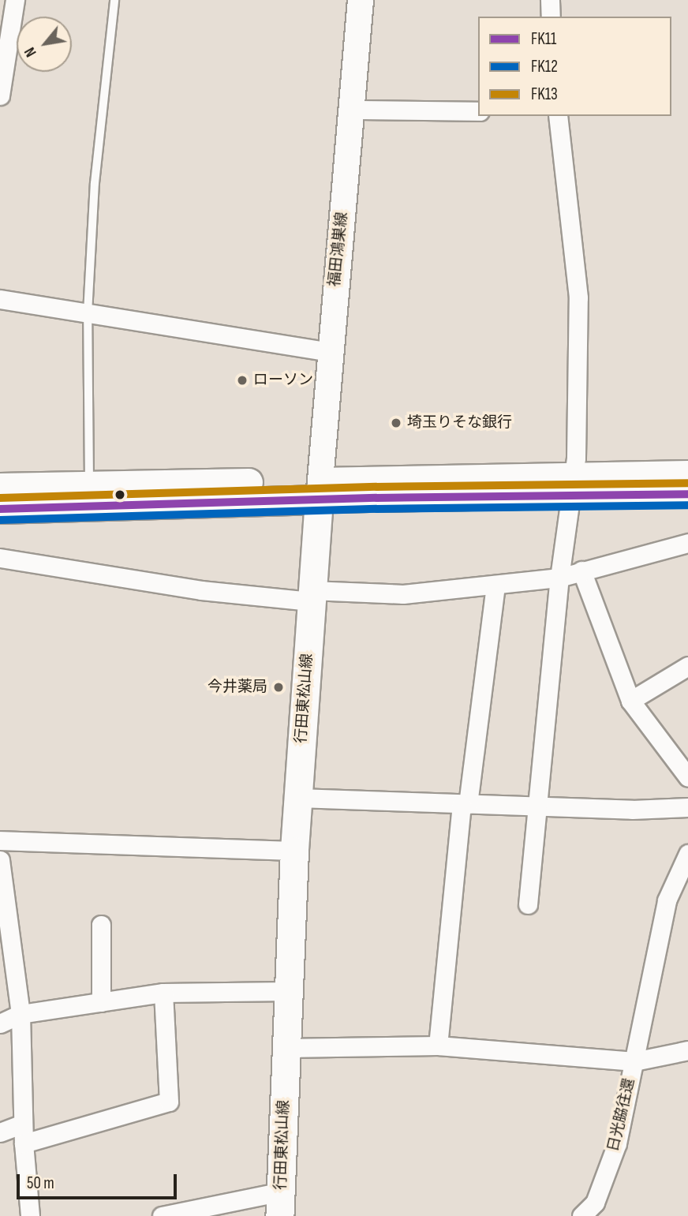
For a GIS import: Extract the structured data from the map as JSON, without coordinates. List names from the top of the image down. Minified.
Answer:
{"streets":{"main road":["福田鴻巣線","行田東松山線"],"street":["日光脇往還"]},"crossings":[["福田鴻巣線","行田東松山線"]],"places":["ローソン","埼玉りそな銀行","今井薬局"],"lines":["transit line FK13","transit line FK11","transit line FK12"],"legend":["FK11","FK12","FK13"],"scale_bar":"50 m","north":"bottom left"}
